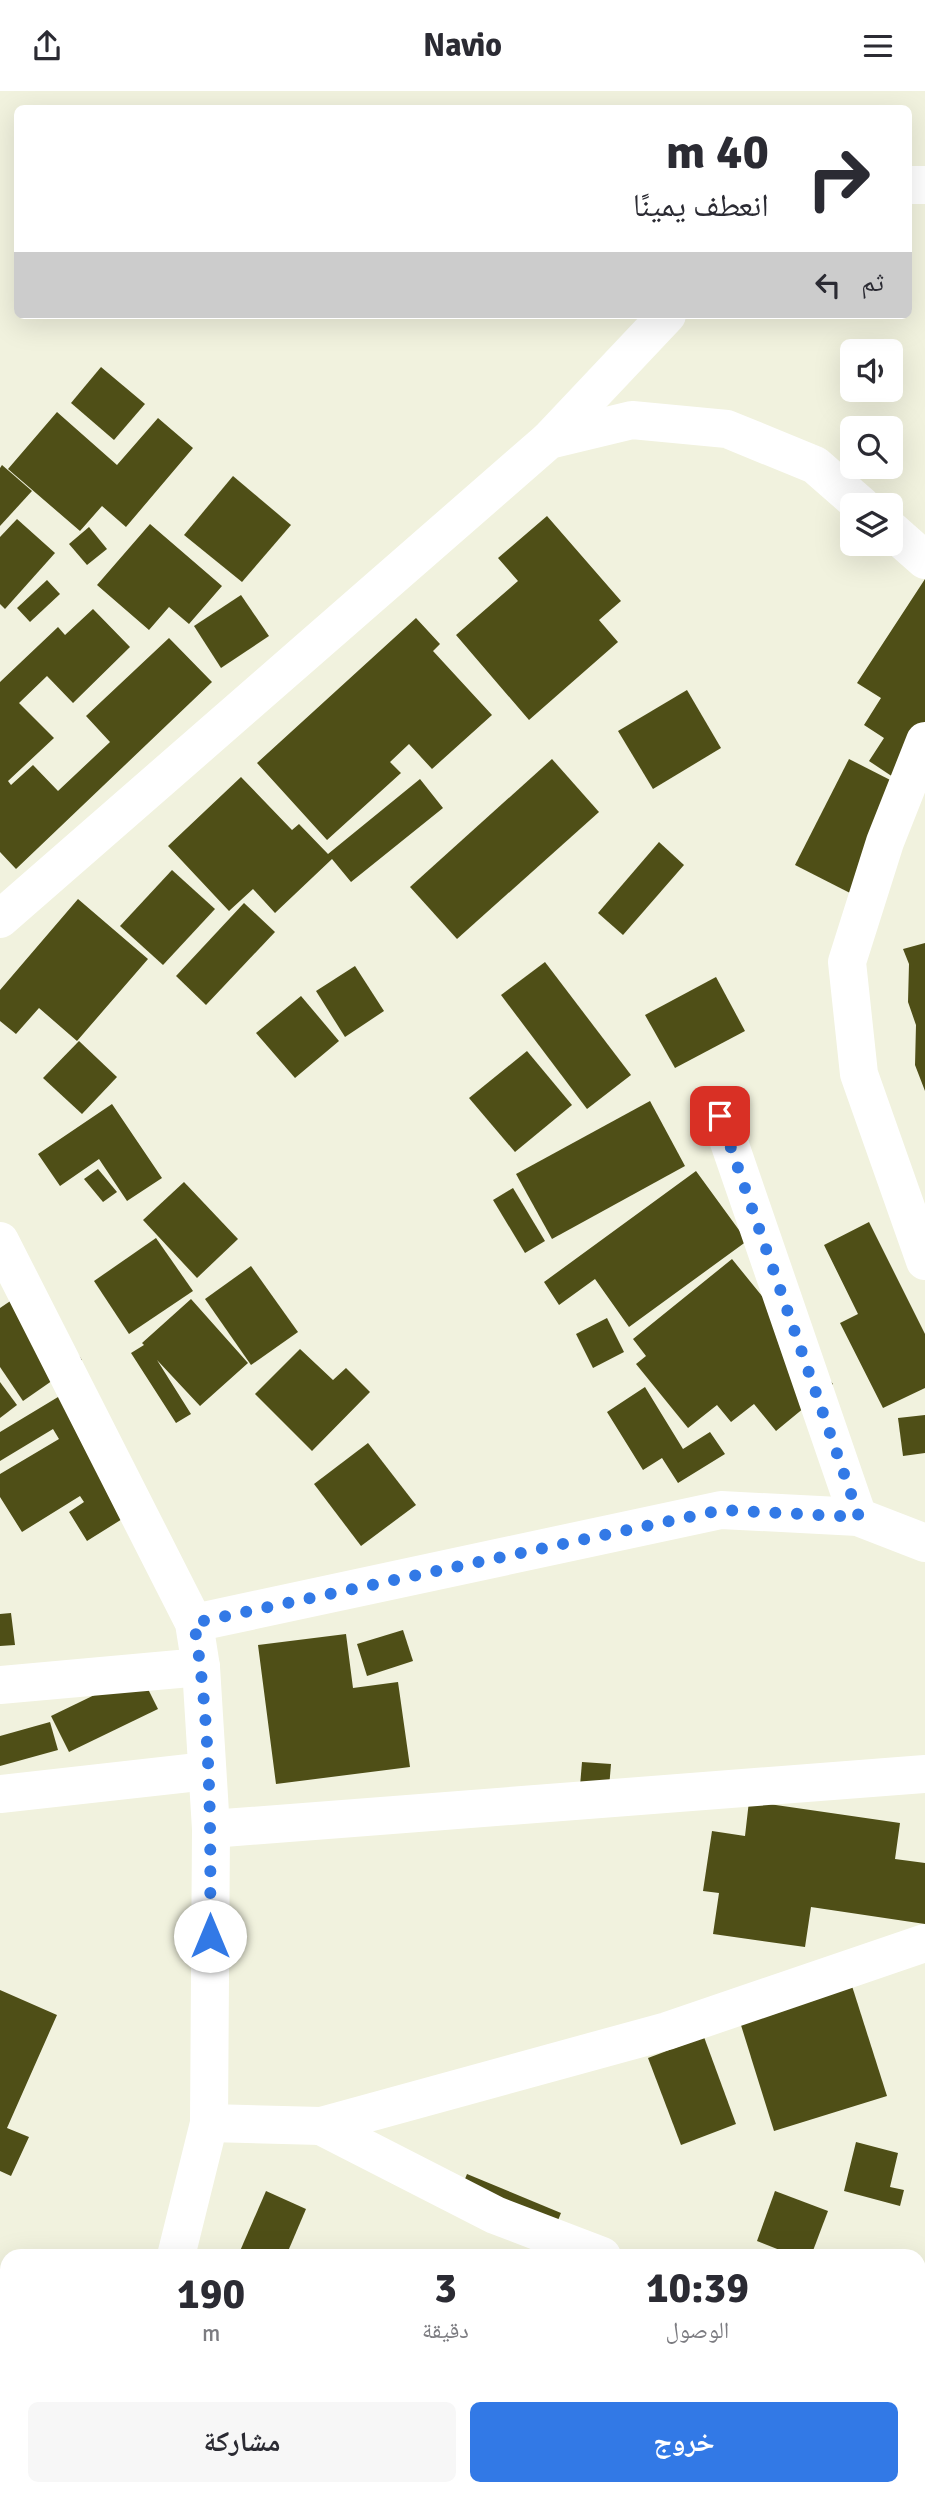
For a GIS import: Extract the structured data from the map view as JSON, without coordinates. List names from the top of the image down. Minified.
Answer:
{"page":{"header":"Navio","turn":["40 m","انعطف يمينًا"],"then":"ثم","eta":["10:39","الوصول","3","دقيقة","190","m"],"buttons":["خروج","مشاركة"]}}
